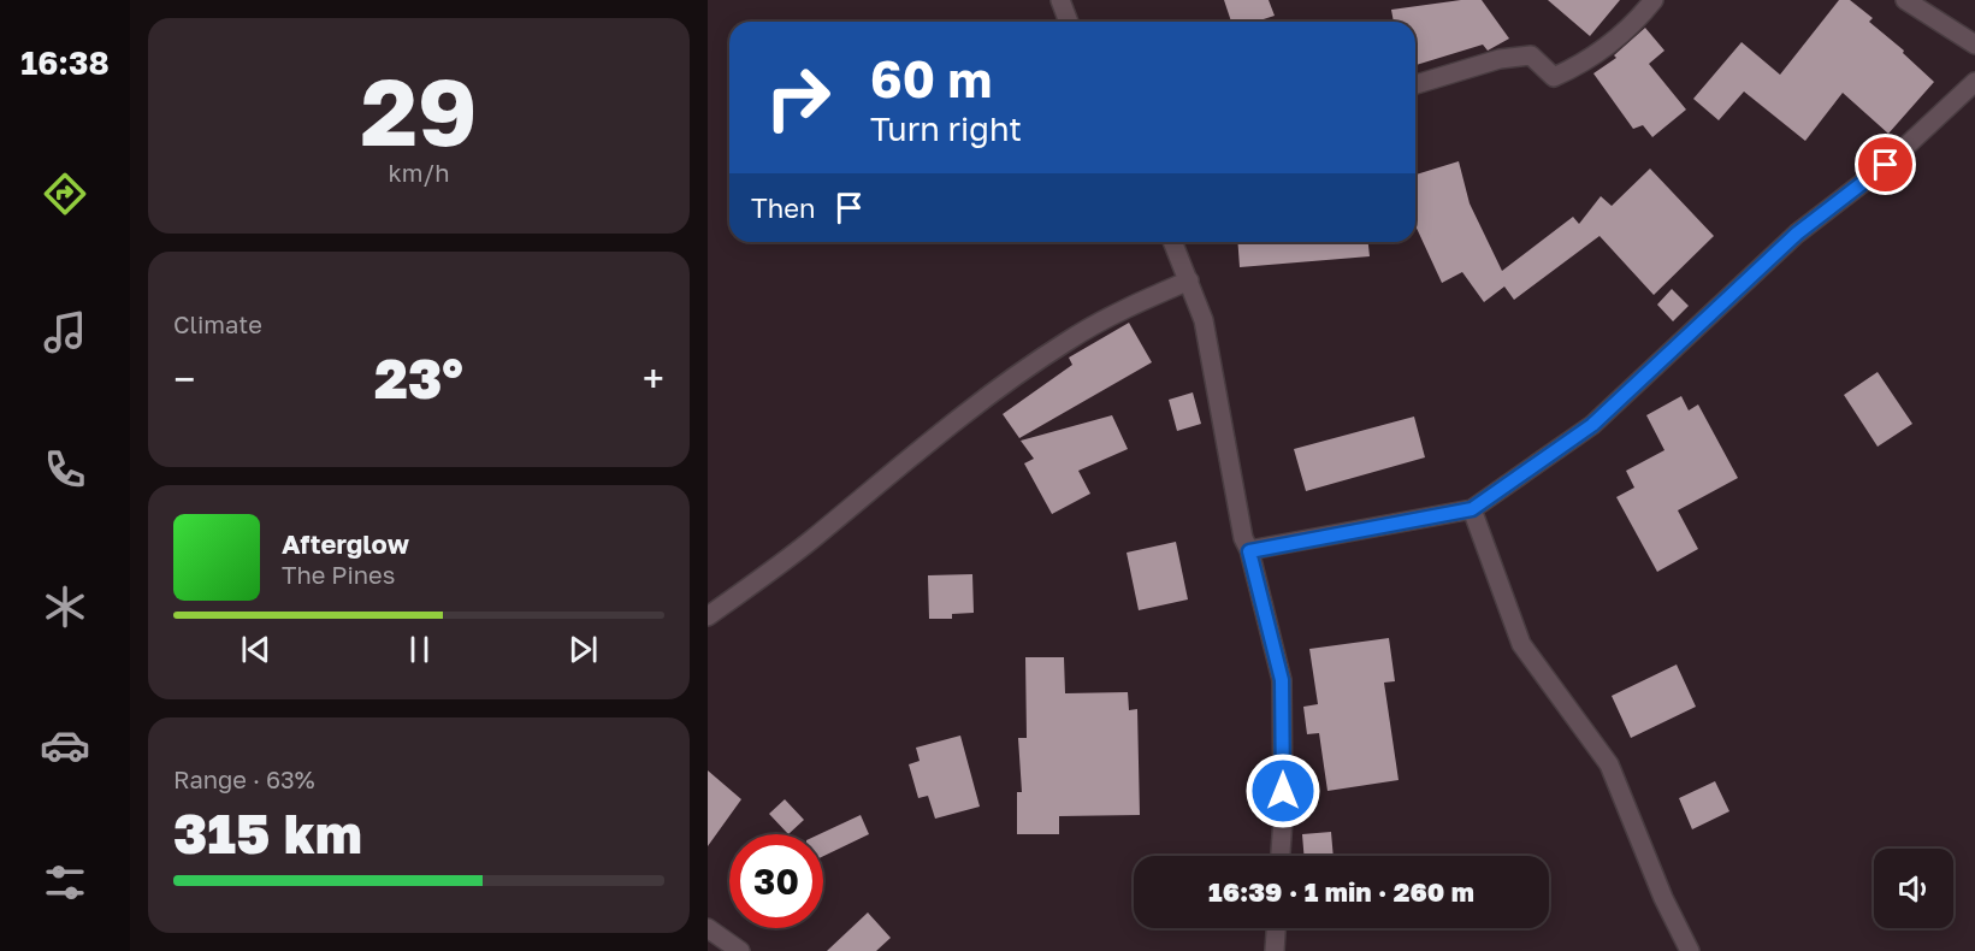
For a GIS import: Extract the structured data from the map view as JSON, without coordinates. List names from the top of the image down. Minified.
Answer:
{"page":{"tabs":"16:38","tile":[["29","km/h"],"Climate",["Range · 63%","315 km"]],"turn":["60 m","Turn right"],"then":"Then","heat":["−","23°","+"],"song":["Afterglow","The Pines"],"limit":"30","trip":"16:39 · 1 min · 260 m"}}
